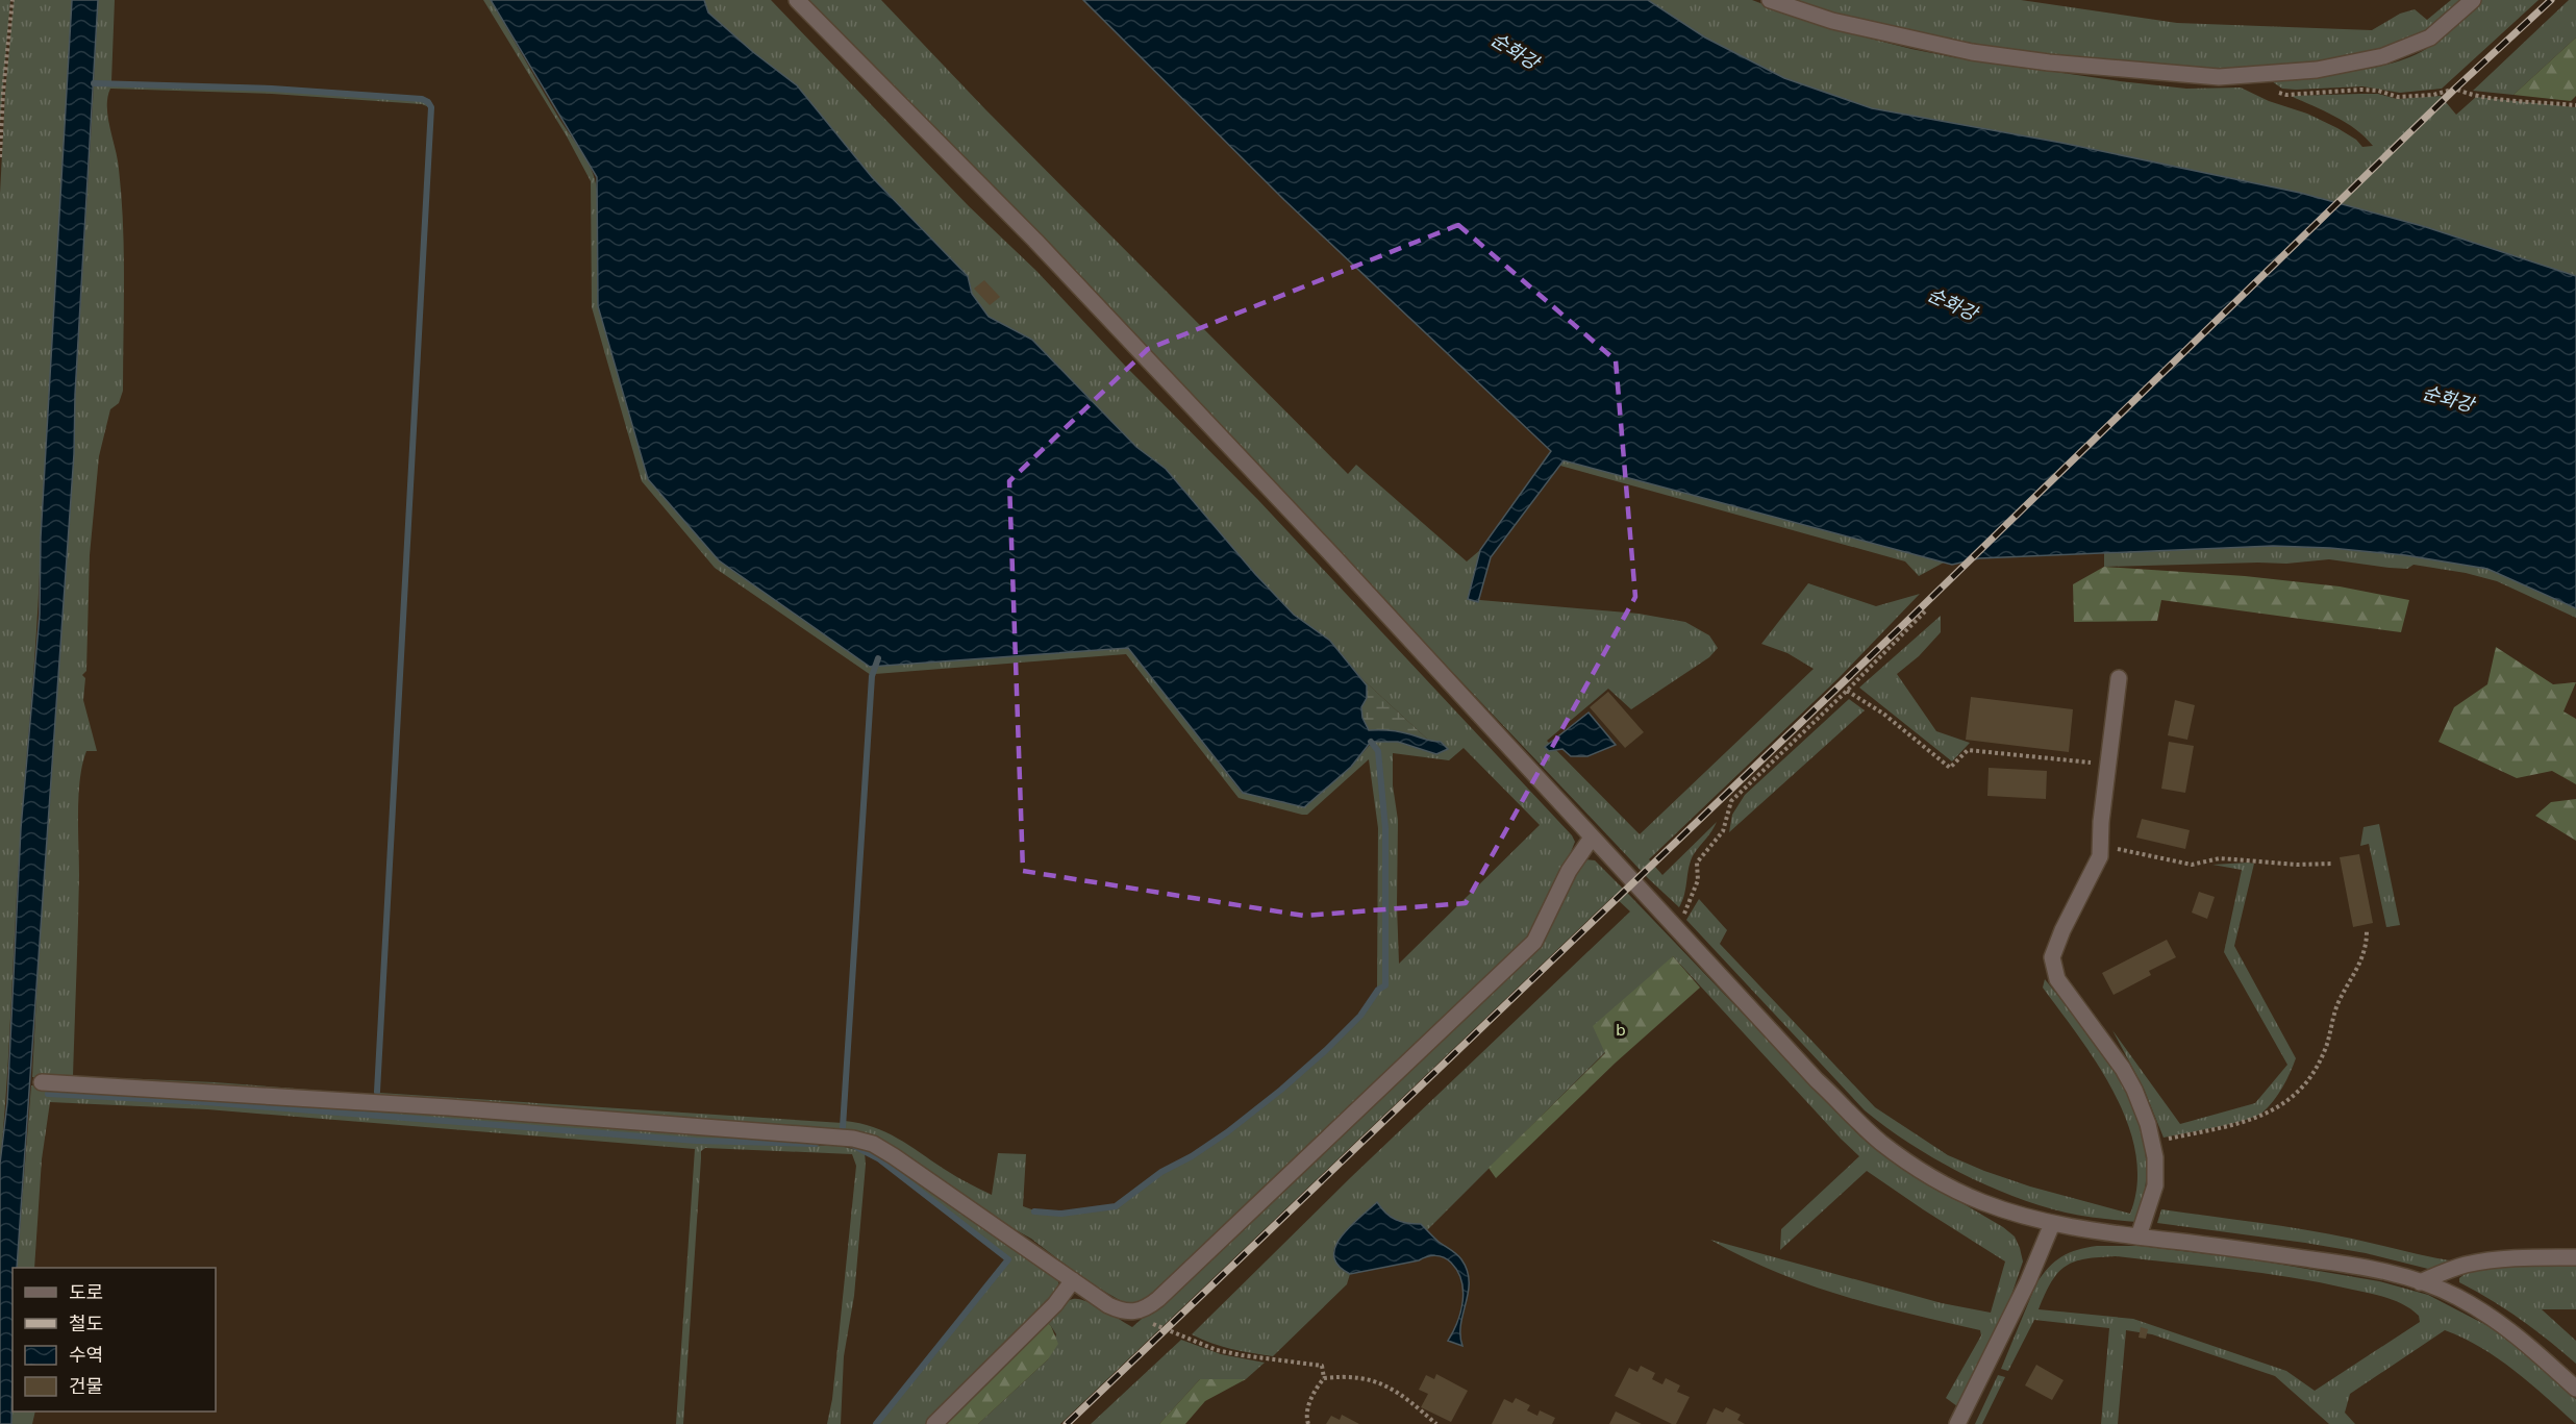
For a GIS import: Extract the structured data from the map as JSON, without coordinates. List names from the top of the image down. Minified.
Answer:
{"water":["순화강"],"parks":["b"],"legend":["도로","철도","수역","건물"]}
